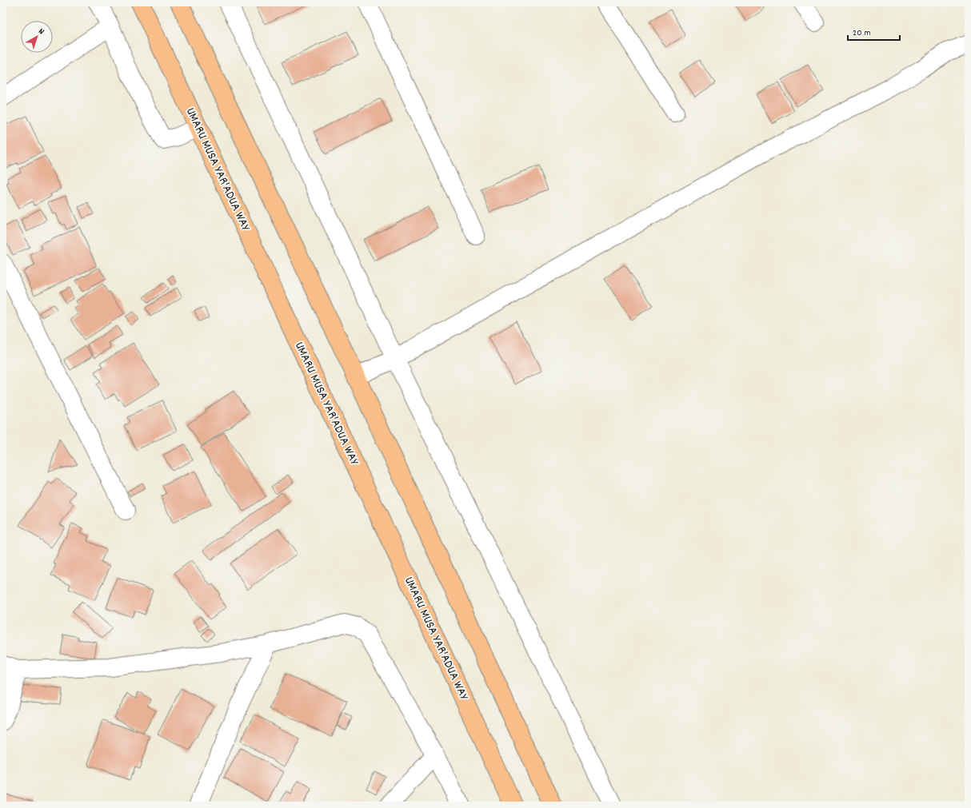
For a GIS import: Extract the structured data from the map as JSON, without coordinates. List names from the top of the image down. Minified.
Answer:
{"streets":{"main road":["UMARU MUSA YAR'ADUA WAY"]},"scale_bar":"20 m","north":"top right"}
